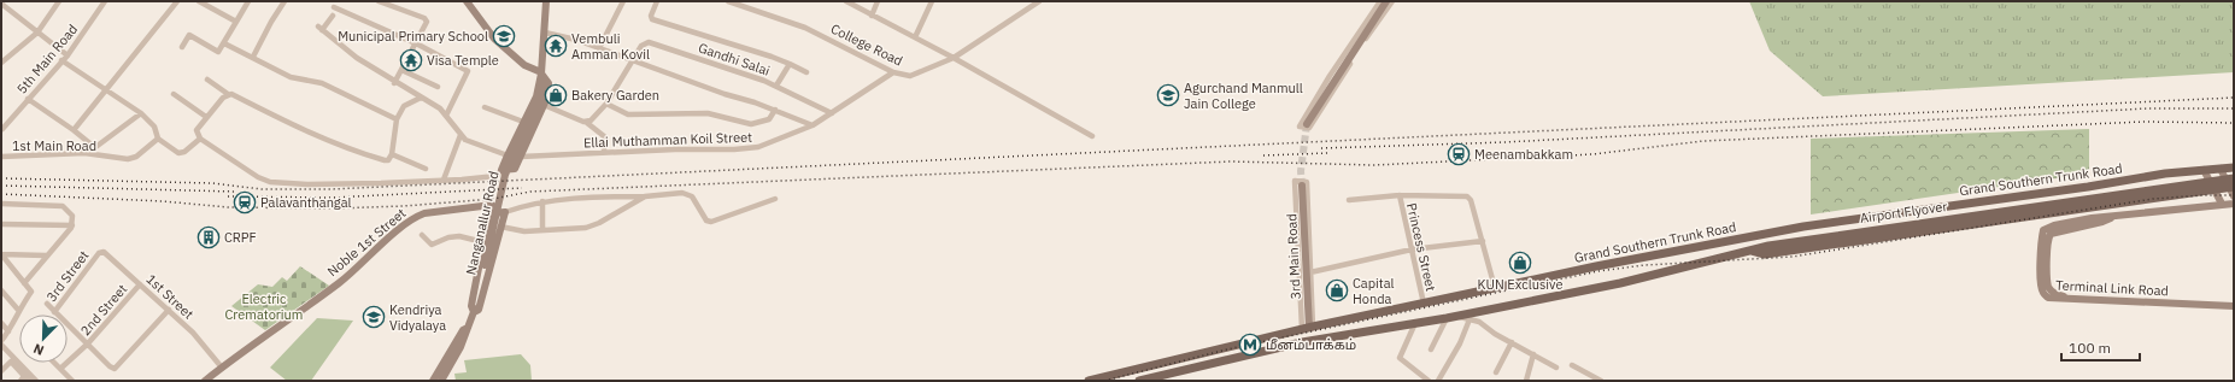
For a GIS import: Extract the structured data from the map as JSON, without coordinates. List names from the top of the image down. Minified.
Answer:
{"streets":{"main road":["Grand Southern Trunk Road","Airport Flyover"],"street":["College Road","5th Main Road","Gandhi Salai","Ellai Muthamman Koil Street","1st Main Road","Nanganallur Road","Noble 1st Street","Princess Street","3rd Main Road","3rd Street","Terminal Link Road","1st Street","2nd Street"]},"crossings":[["College Road","Ellai Muthamman Koil Street"],["Gandhi Salai","Ellai Muthamman Koil Street"],["Grand Southern Trunk Road","Airport Flyover"],["Grand Southern Trunk Road","Princess Street"],["Grand Southern Trunk Road","3rd Main Road"],["Noble 1st Street","1st Street"],["3rd Street","1st Street"],["1st Street","2nd Street"]],"parks":["Electric Crematorium"],"places":{"school or university":["Municipal Primary School","Agurchand Manmull Jain College","Kendriya Vidyalaya"],"temple":["Vembuli Amman Kovil","Visa Temple"],"shop":["Bakery Garden","KUN Exclusive","Capital Honda"],"station":["Meenambakkam","Palavanthangal"],"building":["CRPF"],"metro station":["மீனம்பாக்கம்"]},"scale_bar":"100 m","north":"bottom left"}
